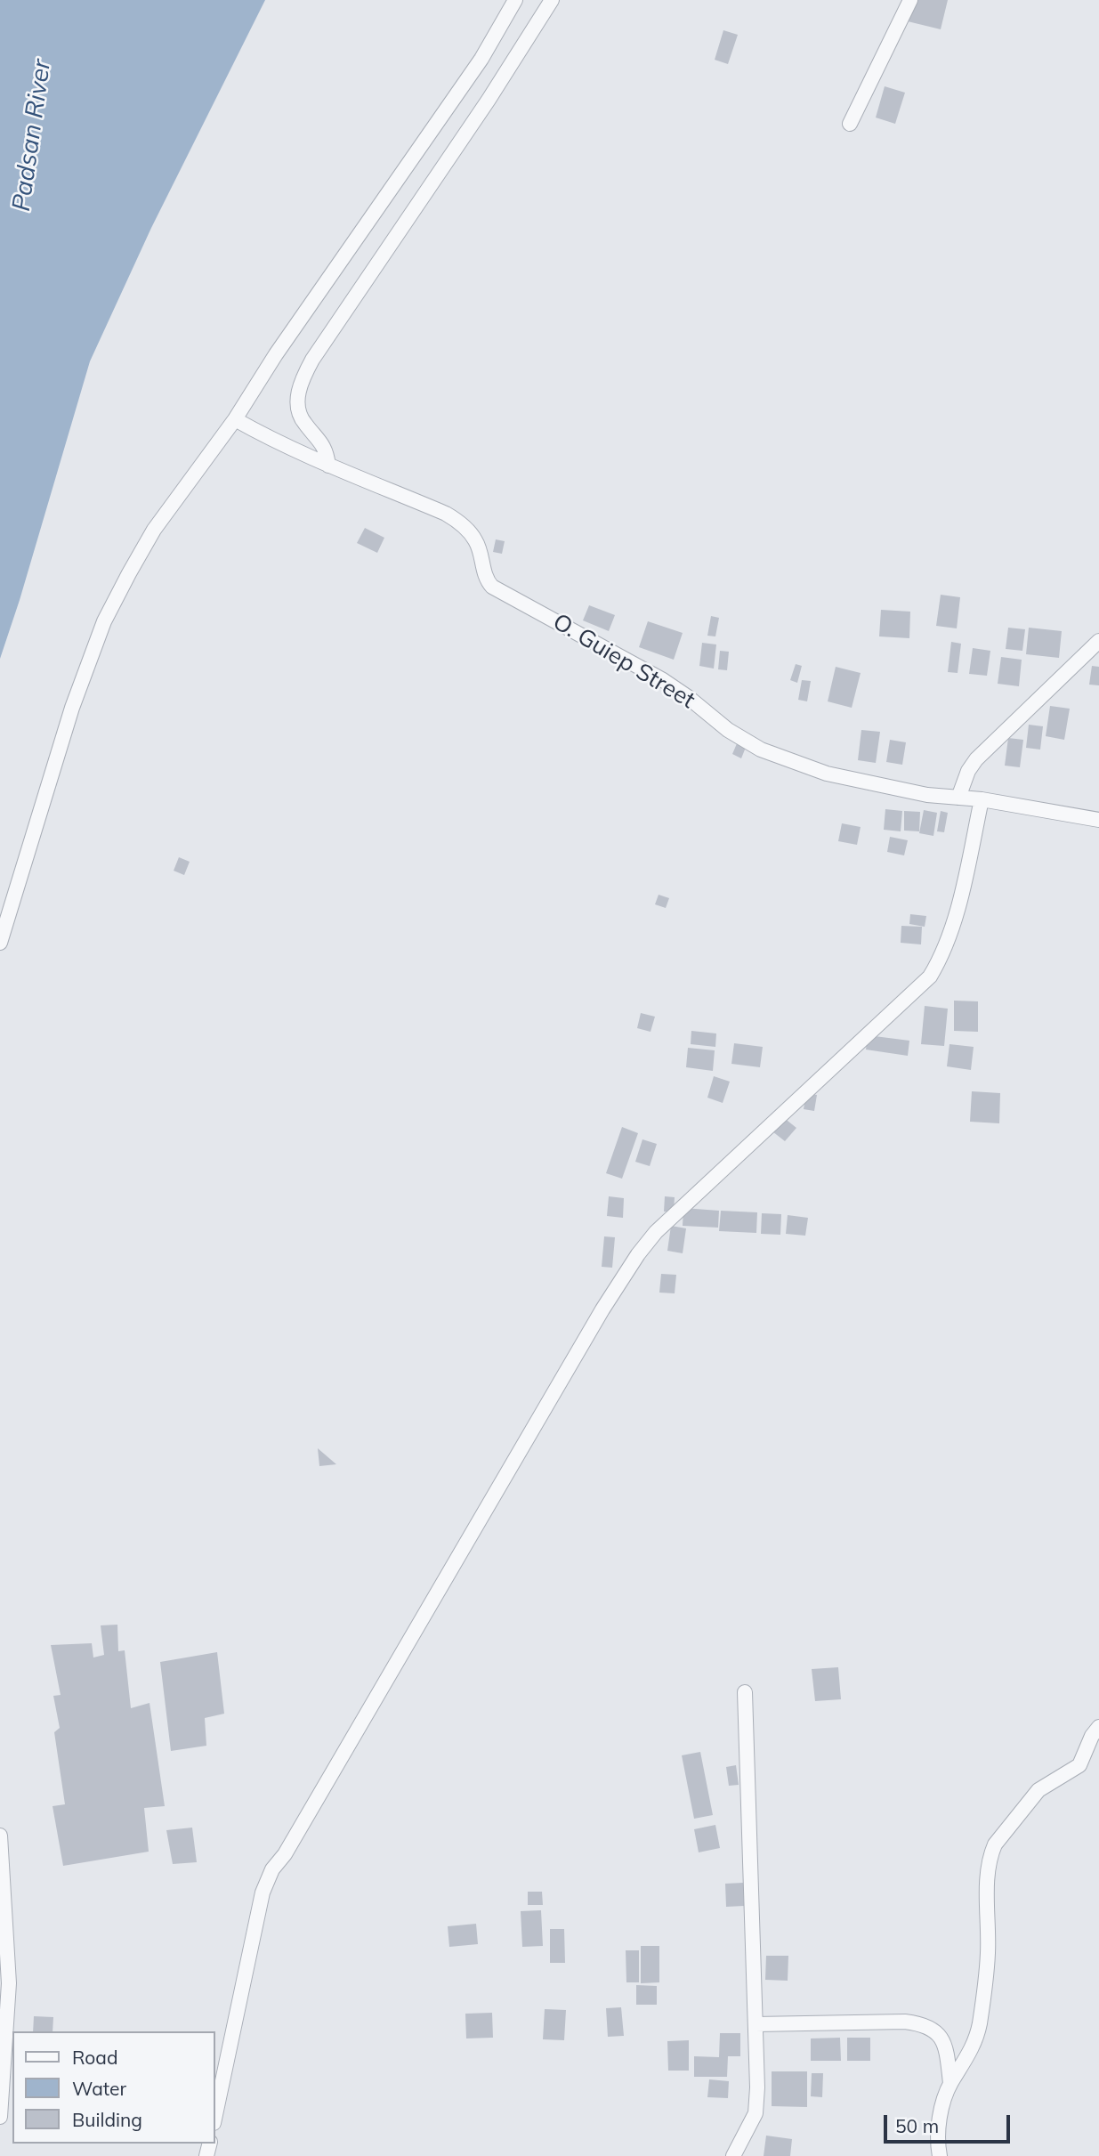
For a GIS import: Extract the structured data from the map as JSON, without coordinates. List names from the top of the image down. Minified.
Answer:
{"streets":{"street":["O. Guiep Street"]},"water":["Padsan River"],"legend":["Road","Water","Building"],"scale_bar":"50 m"}
